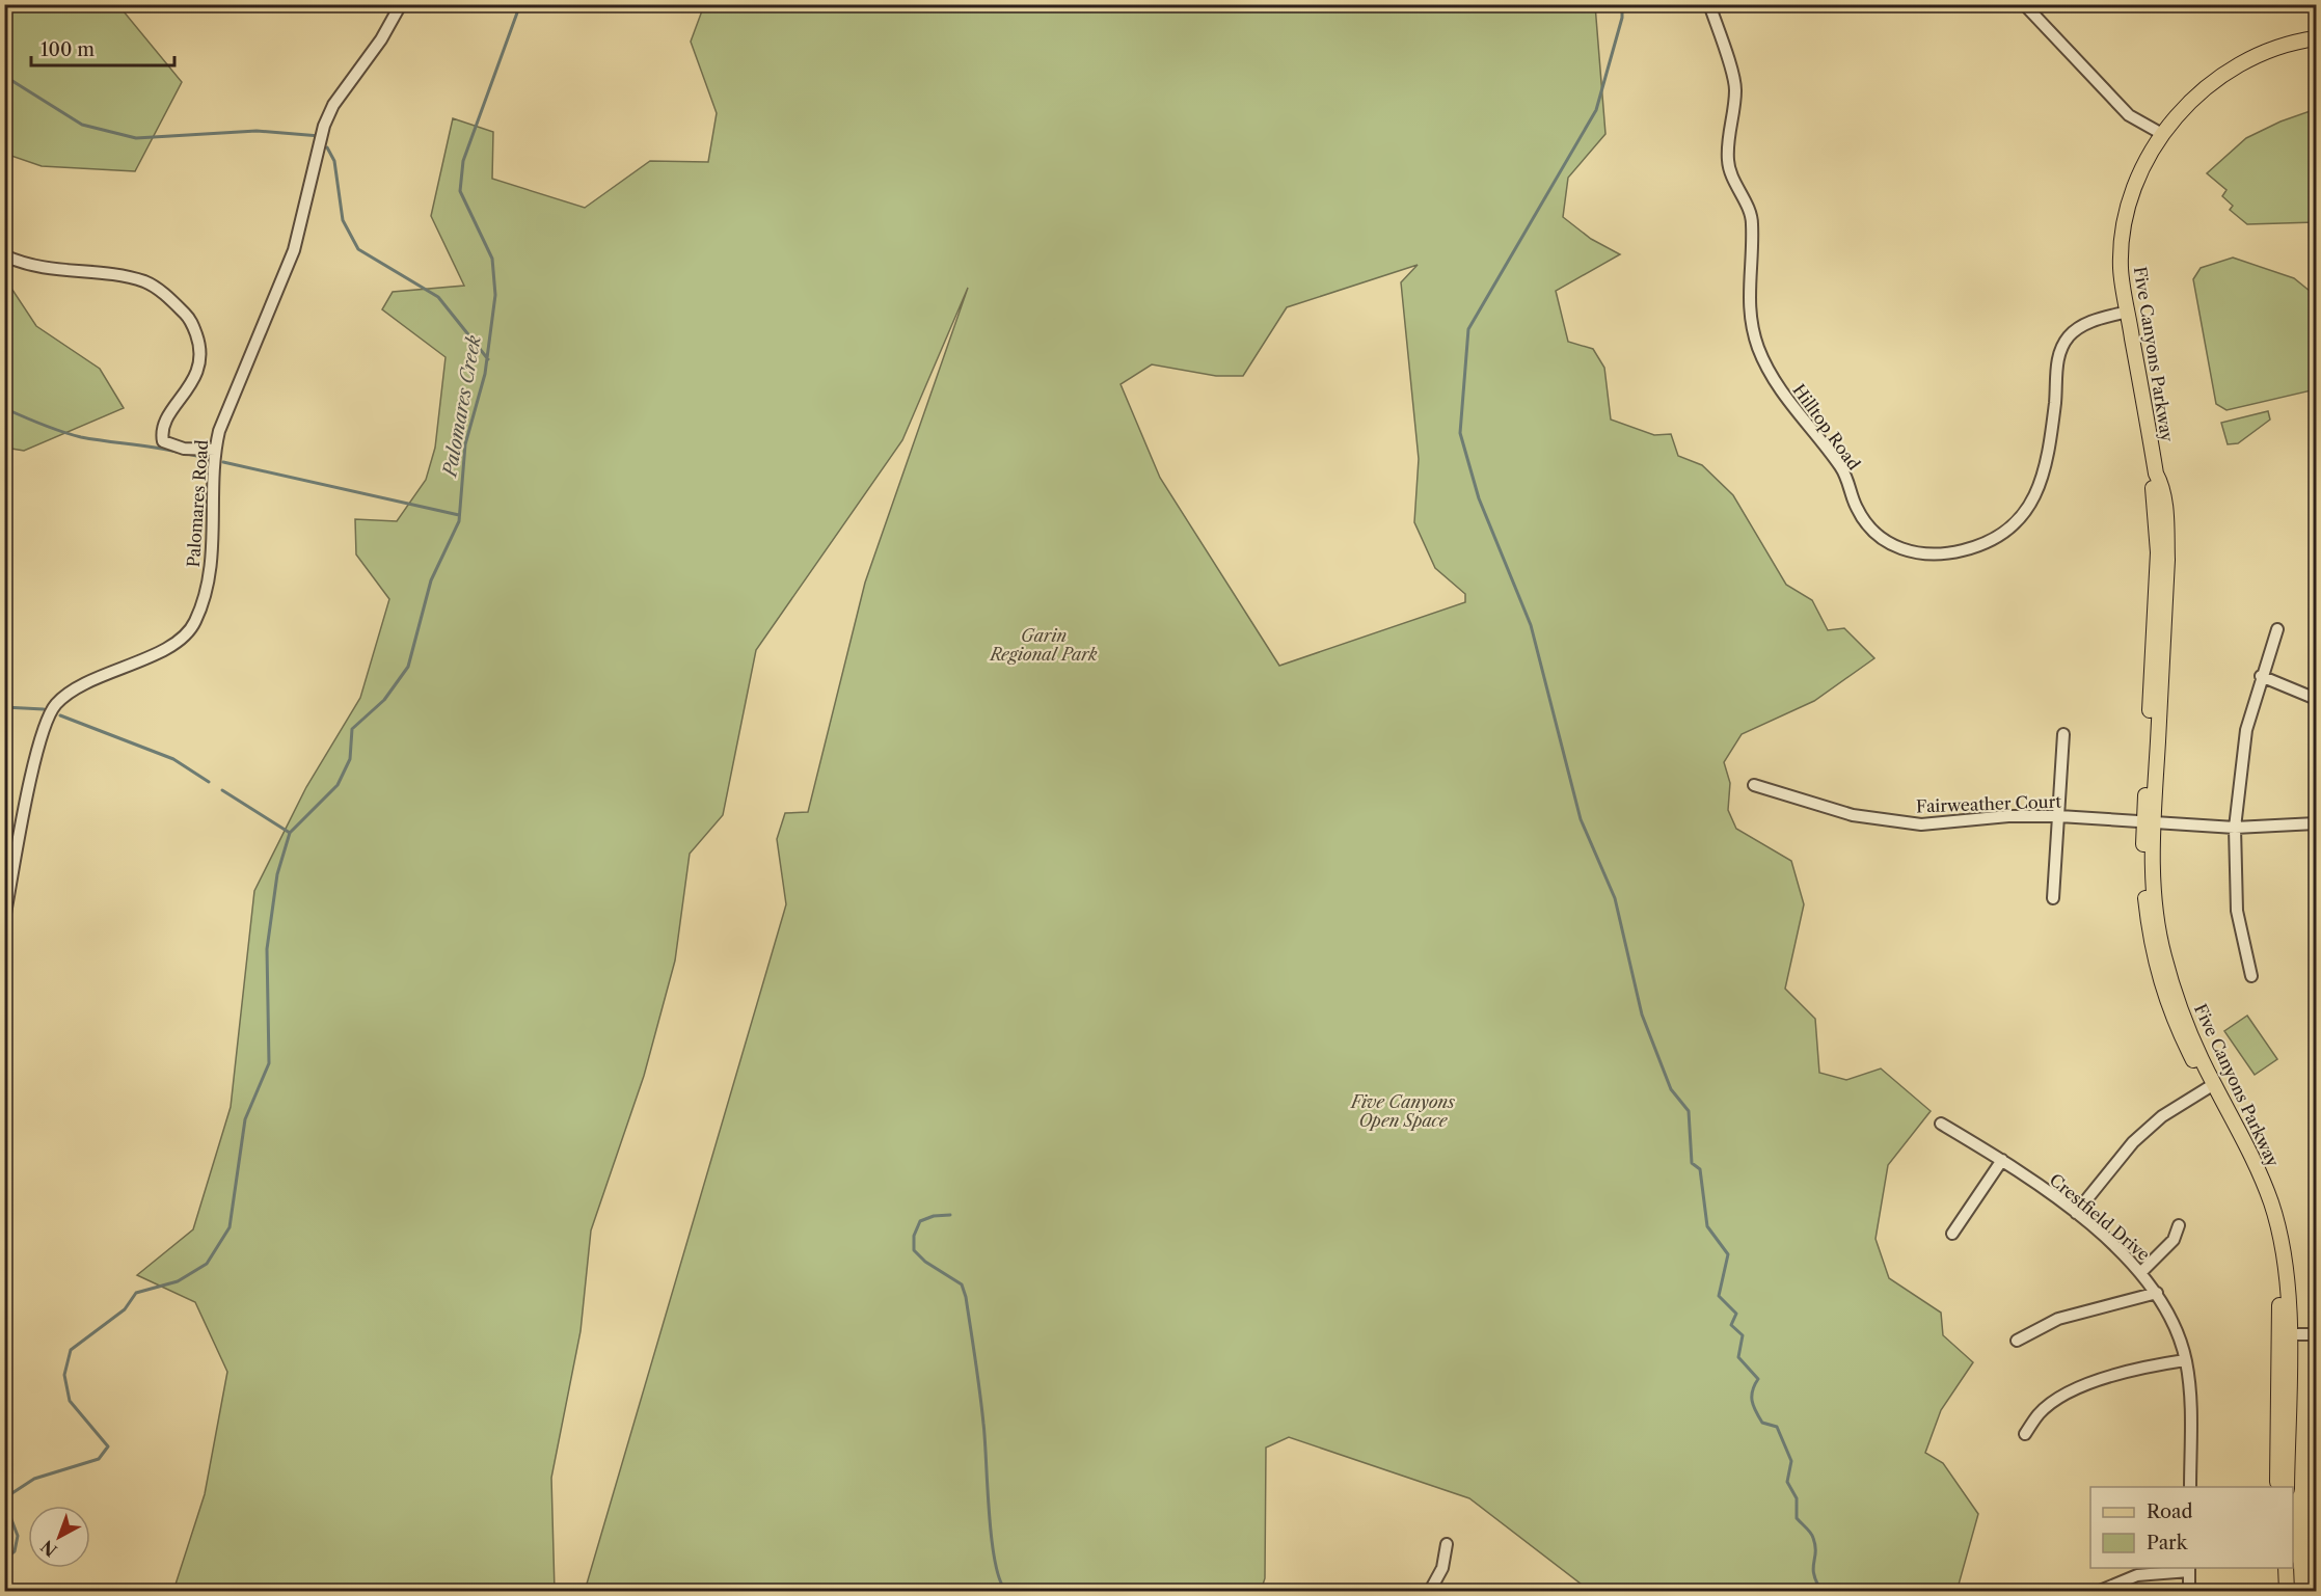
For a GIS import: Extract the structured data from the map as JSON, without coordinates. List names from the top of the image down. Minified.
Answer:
{"streets":{"main road":["Five Canyons Parkway"],"street":["Hilltop Road","Palomares Road","Fairweather Court","Crestfield Drive"]},"crossings":[["Five Canyons Parkway","Hilltop Road"],["Five Canyons Parkway","Fairweather Court"]],"water":["Palomares Creek"],"parks":["Garin Regional Park","Five Canyons Open Space"],"legend":["Road","Park"],"scale_bar":"100 m","north":"bottom left"}
